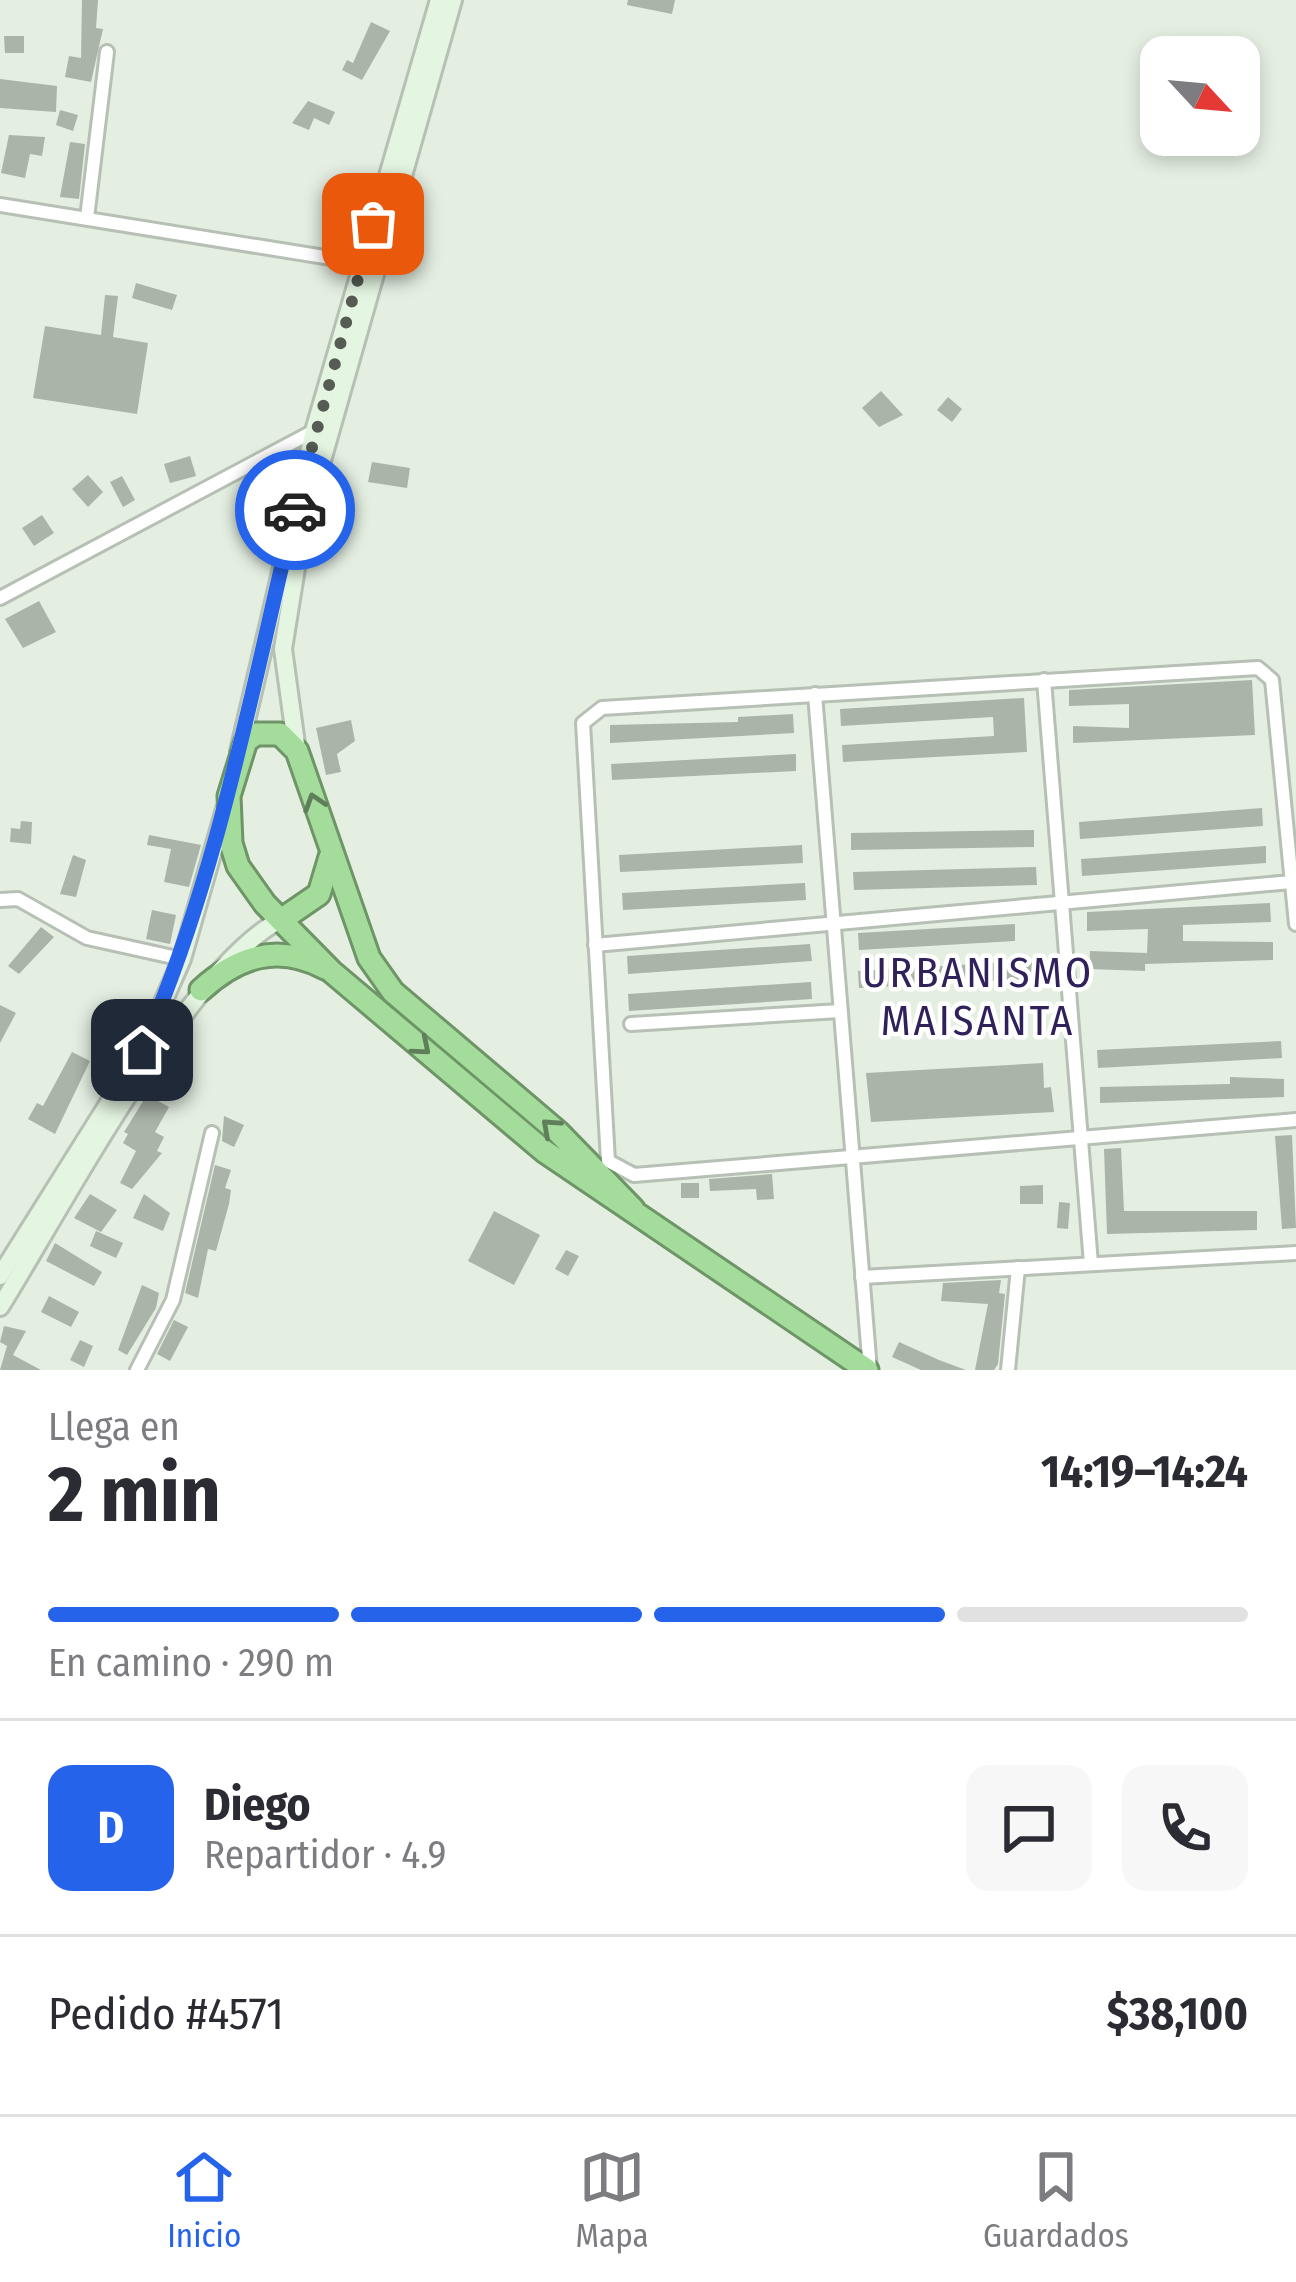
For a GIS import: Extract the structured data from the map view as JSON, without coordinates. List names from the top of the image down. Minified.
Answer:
{"districts":["URBANISMO MAISANTA"],"north":"bottom right","page":{"heading":["2 min","Llega en","14:19–14:24"],"panel":["Diego","Repartidor · 4.9","Pedido #4571","$38,100"],"bar":"En camino · 290 m","round":"D","tabs":["Inicio","Mapa","Guardados"]}}
